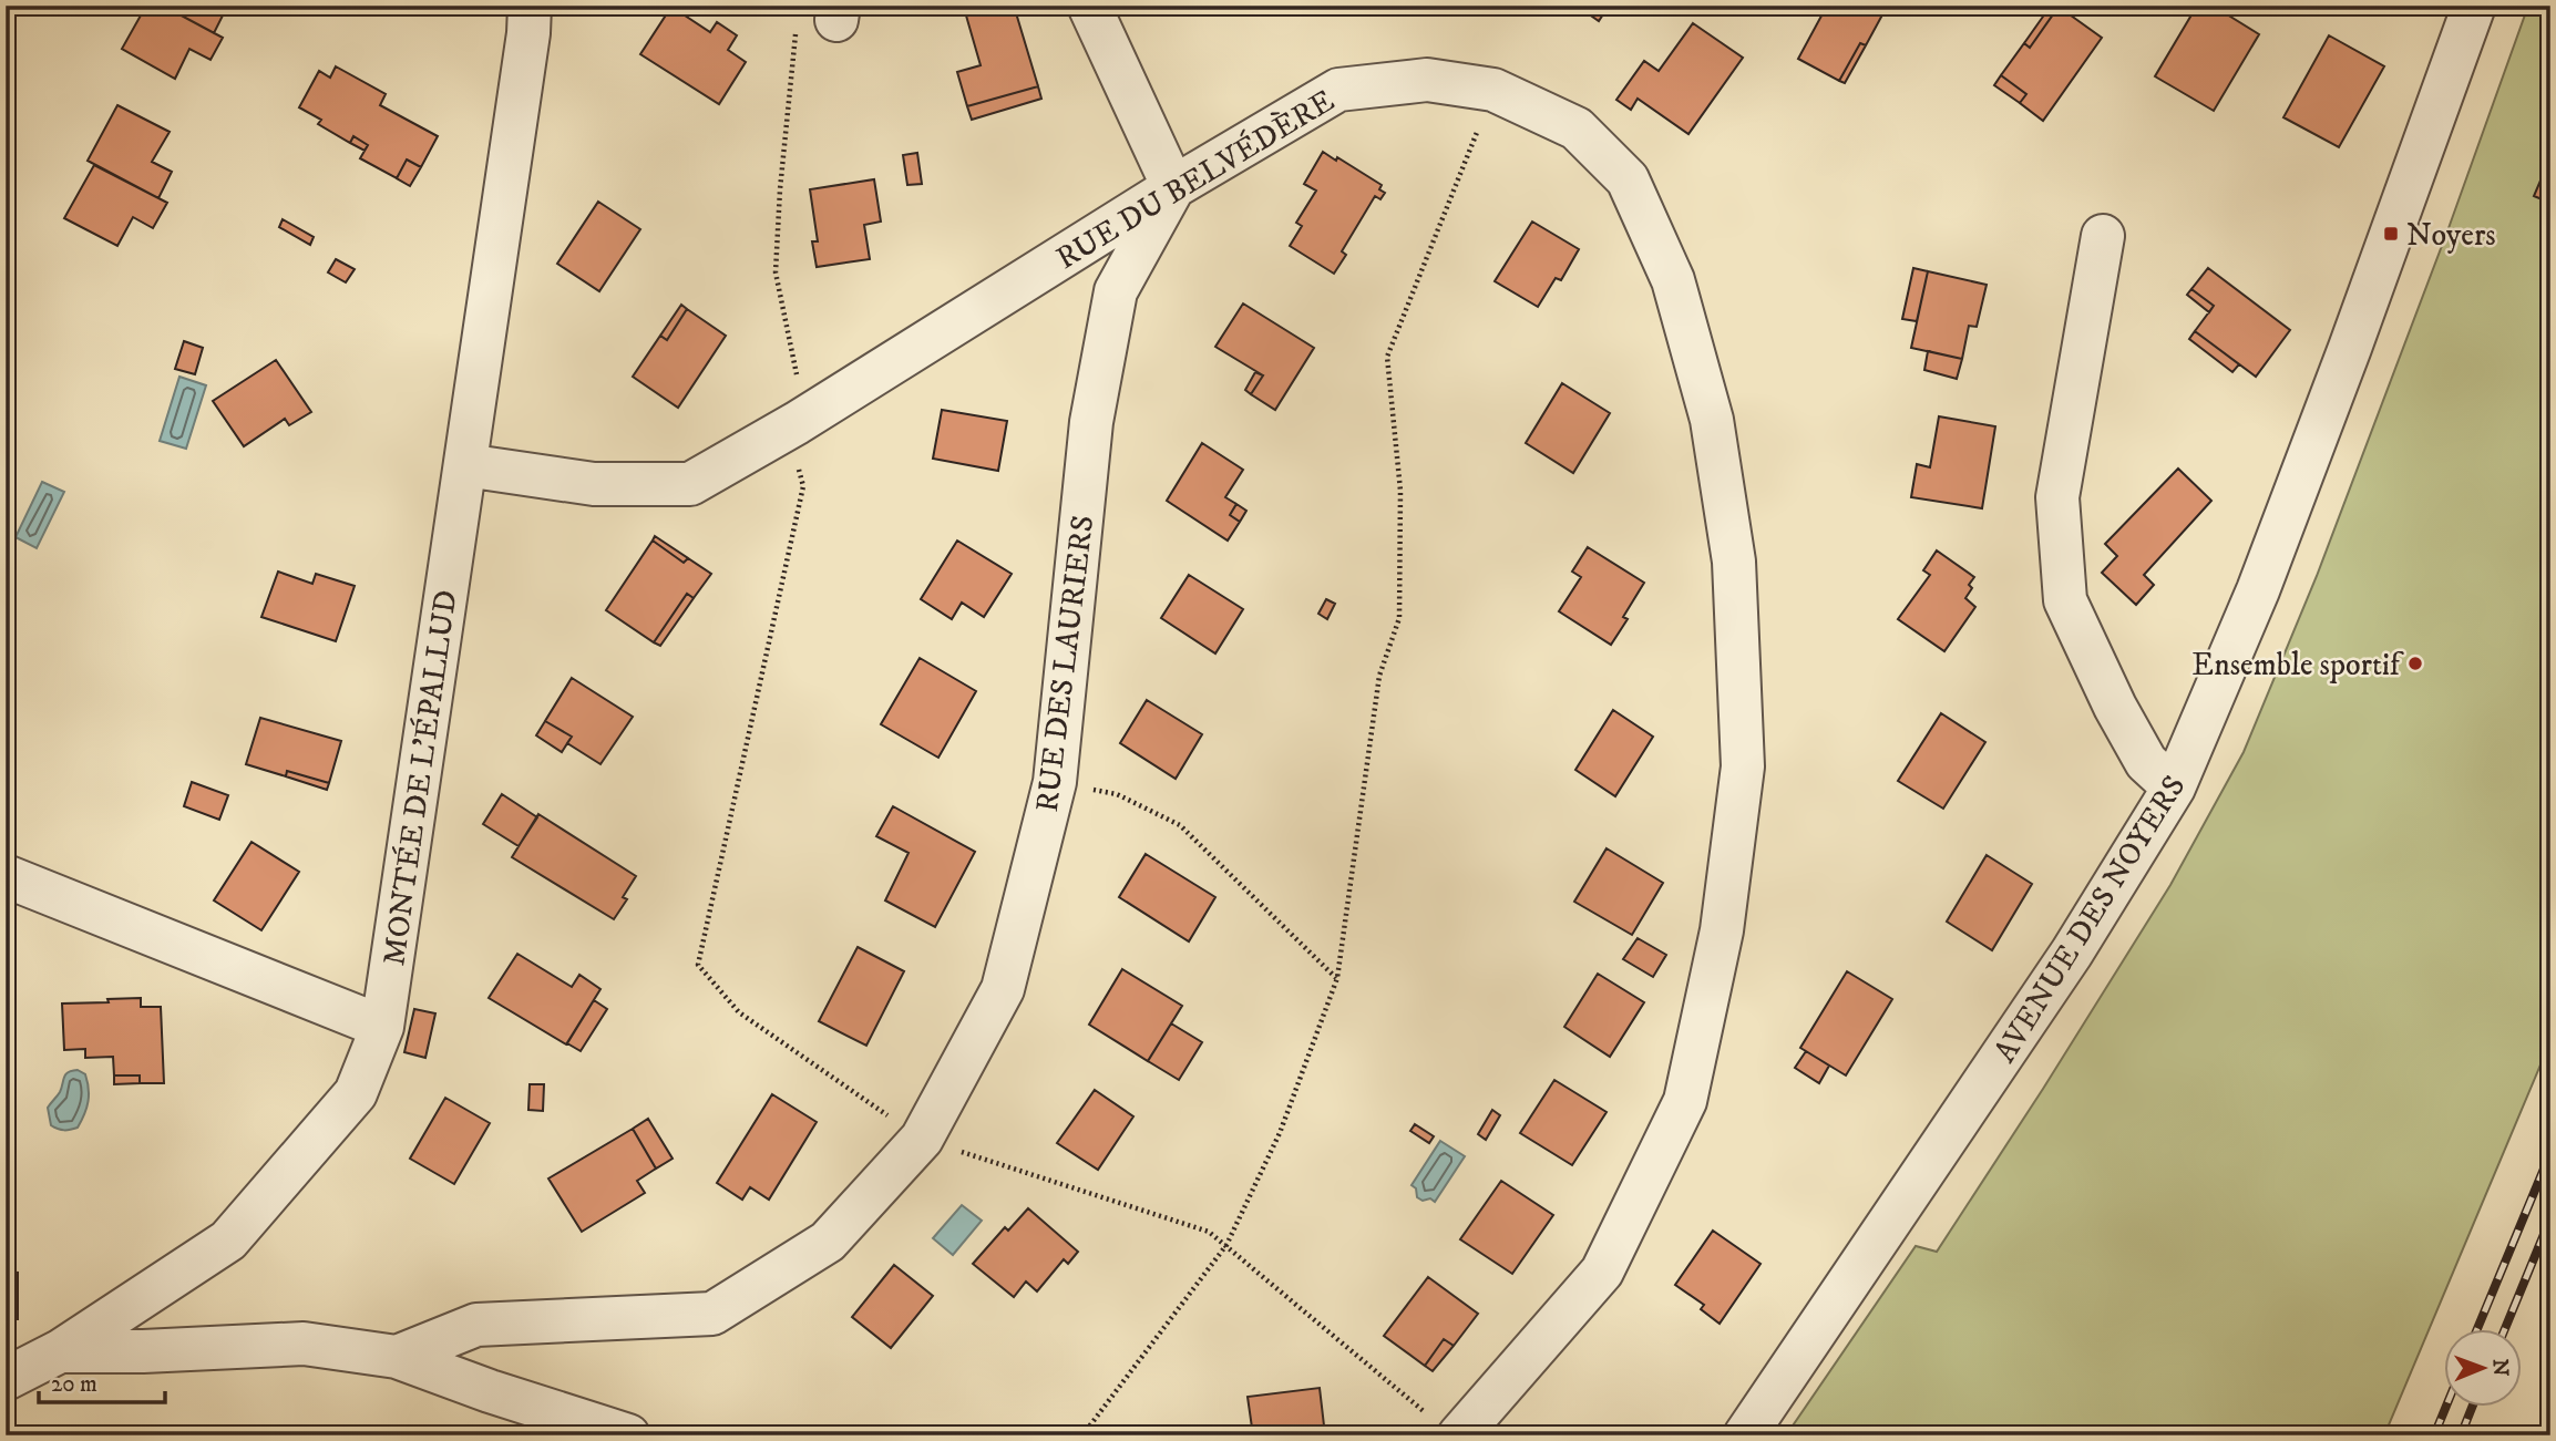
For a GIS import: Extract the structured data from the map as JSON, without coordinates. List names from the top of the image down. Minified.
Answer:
{"streets":{"street":["RUE DU BELVÉDÈRE","RUE DES LAURIERS","MONTÉE DE L'ÉPALLUD","AVENUE DES NOYERS"]},"crossings":[["RUE DU BELVÉDÈRE","RUE DES LAURIERS"],["RUE DU BELVÉDÈRE","MONTÉE DE L'ÉPALLUD"]],"places":{"transit":["Noyers"],"other":["Ensemble sportif"]},"scale_bar":"20 m","north":"right"}
